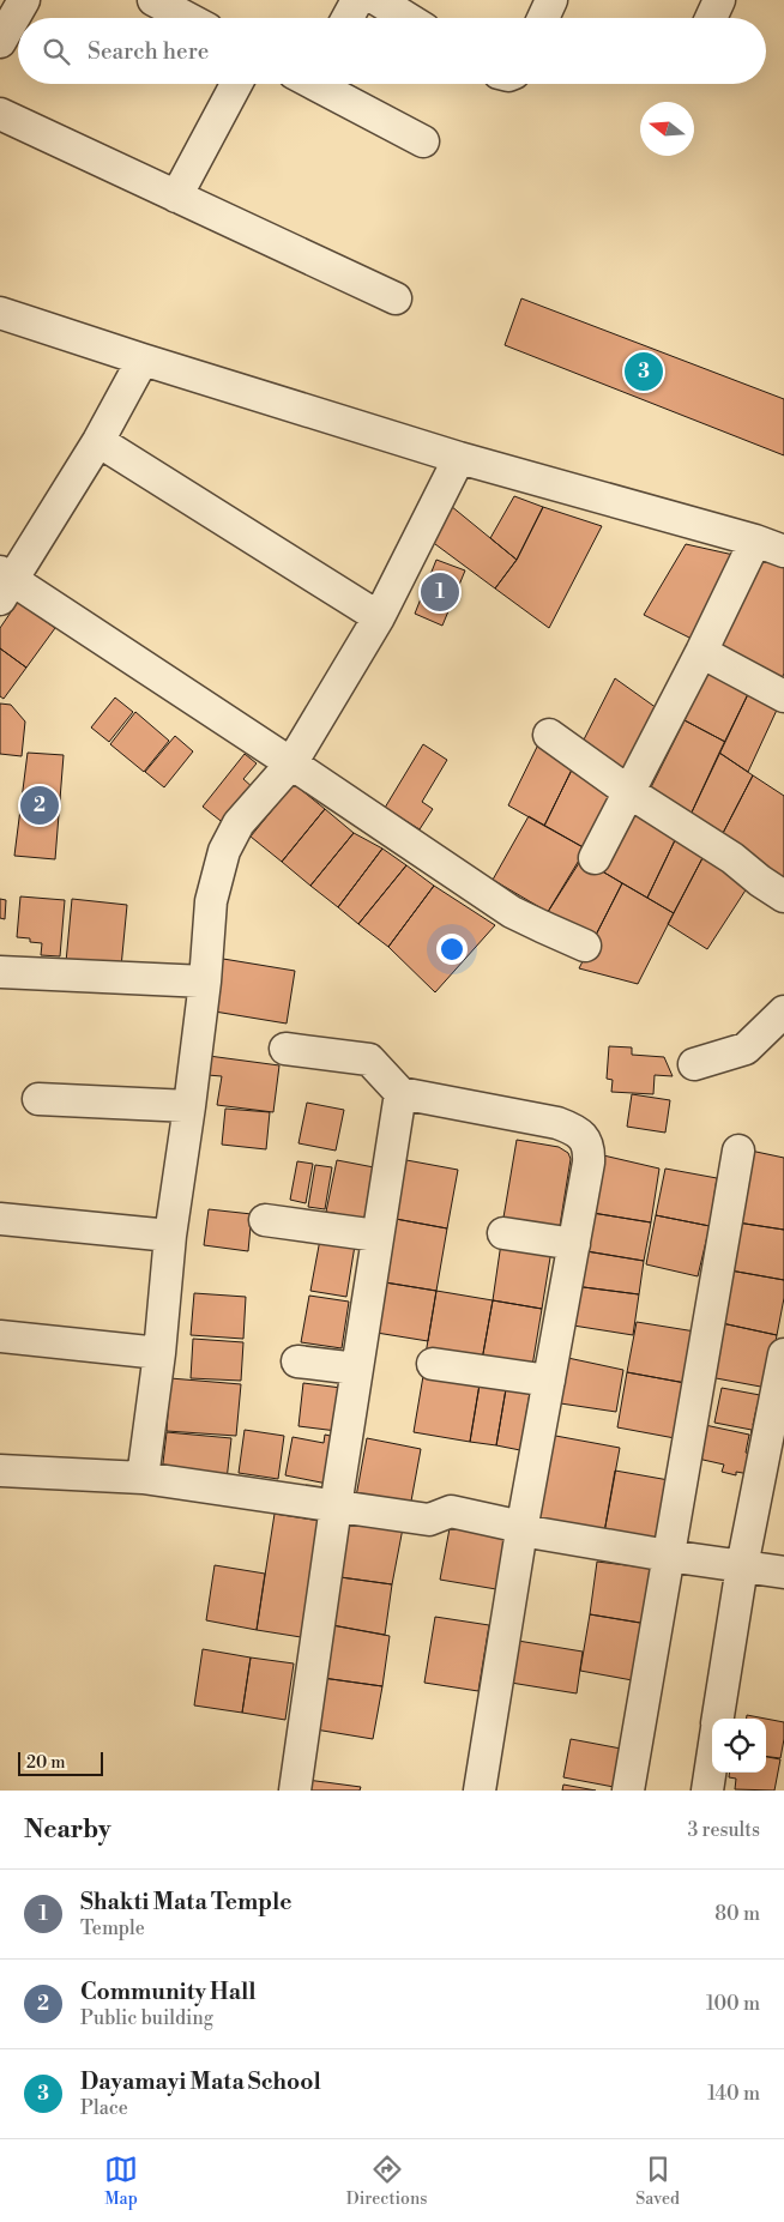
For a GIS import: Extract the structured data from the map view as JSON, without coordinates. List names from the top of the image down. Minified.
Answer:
{"scale_bar":"20 m","north":"left","page":{"search":"Search here","pins":["3","1","2"],"scale":"20 m","heading":["Nearby","3 results"],"list":[{"mark":"1","name":"Shakti Mata Temple","note":"Temple","value":"80 m"},{"mark":"2","name":"Community Hall","note":"Public building","value":"100 m"},{"mark":"3","name":"Dayamayi Mata School","note":"Place","value":"140 m"}],"nav":["Map","Directions","Saved"]}}
